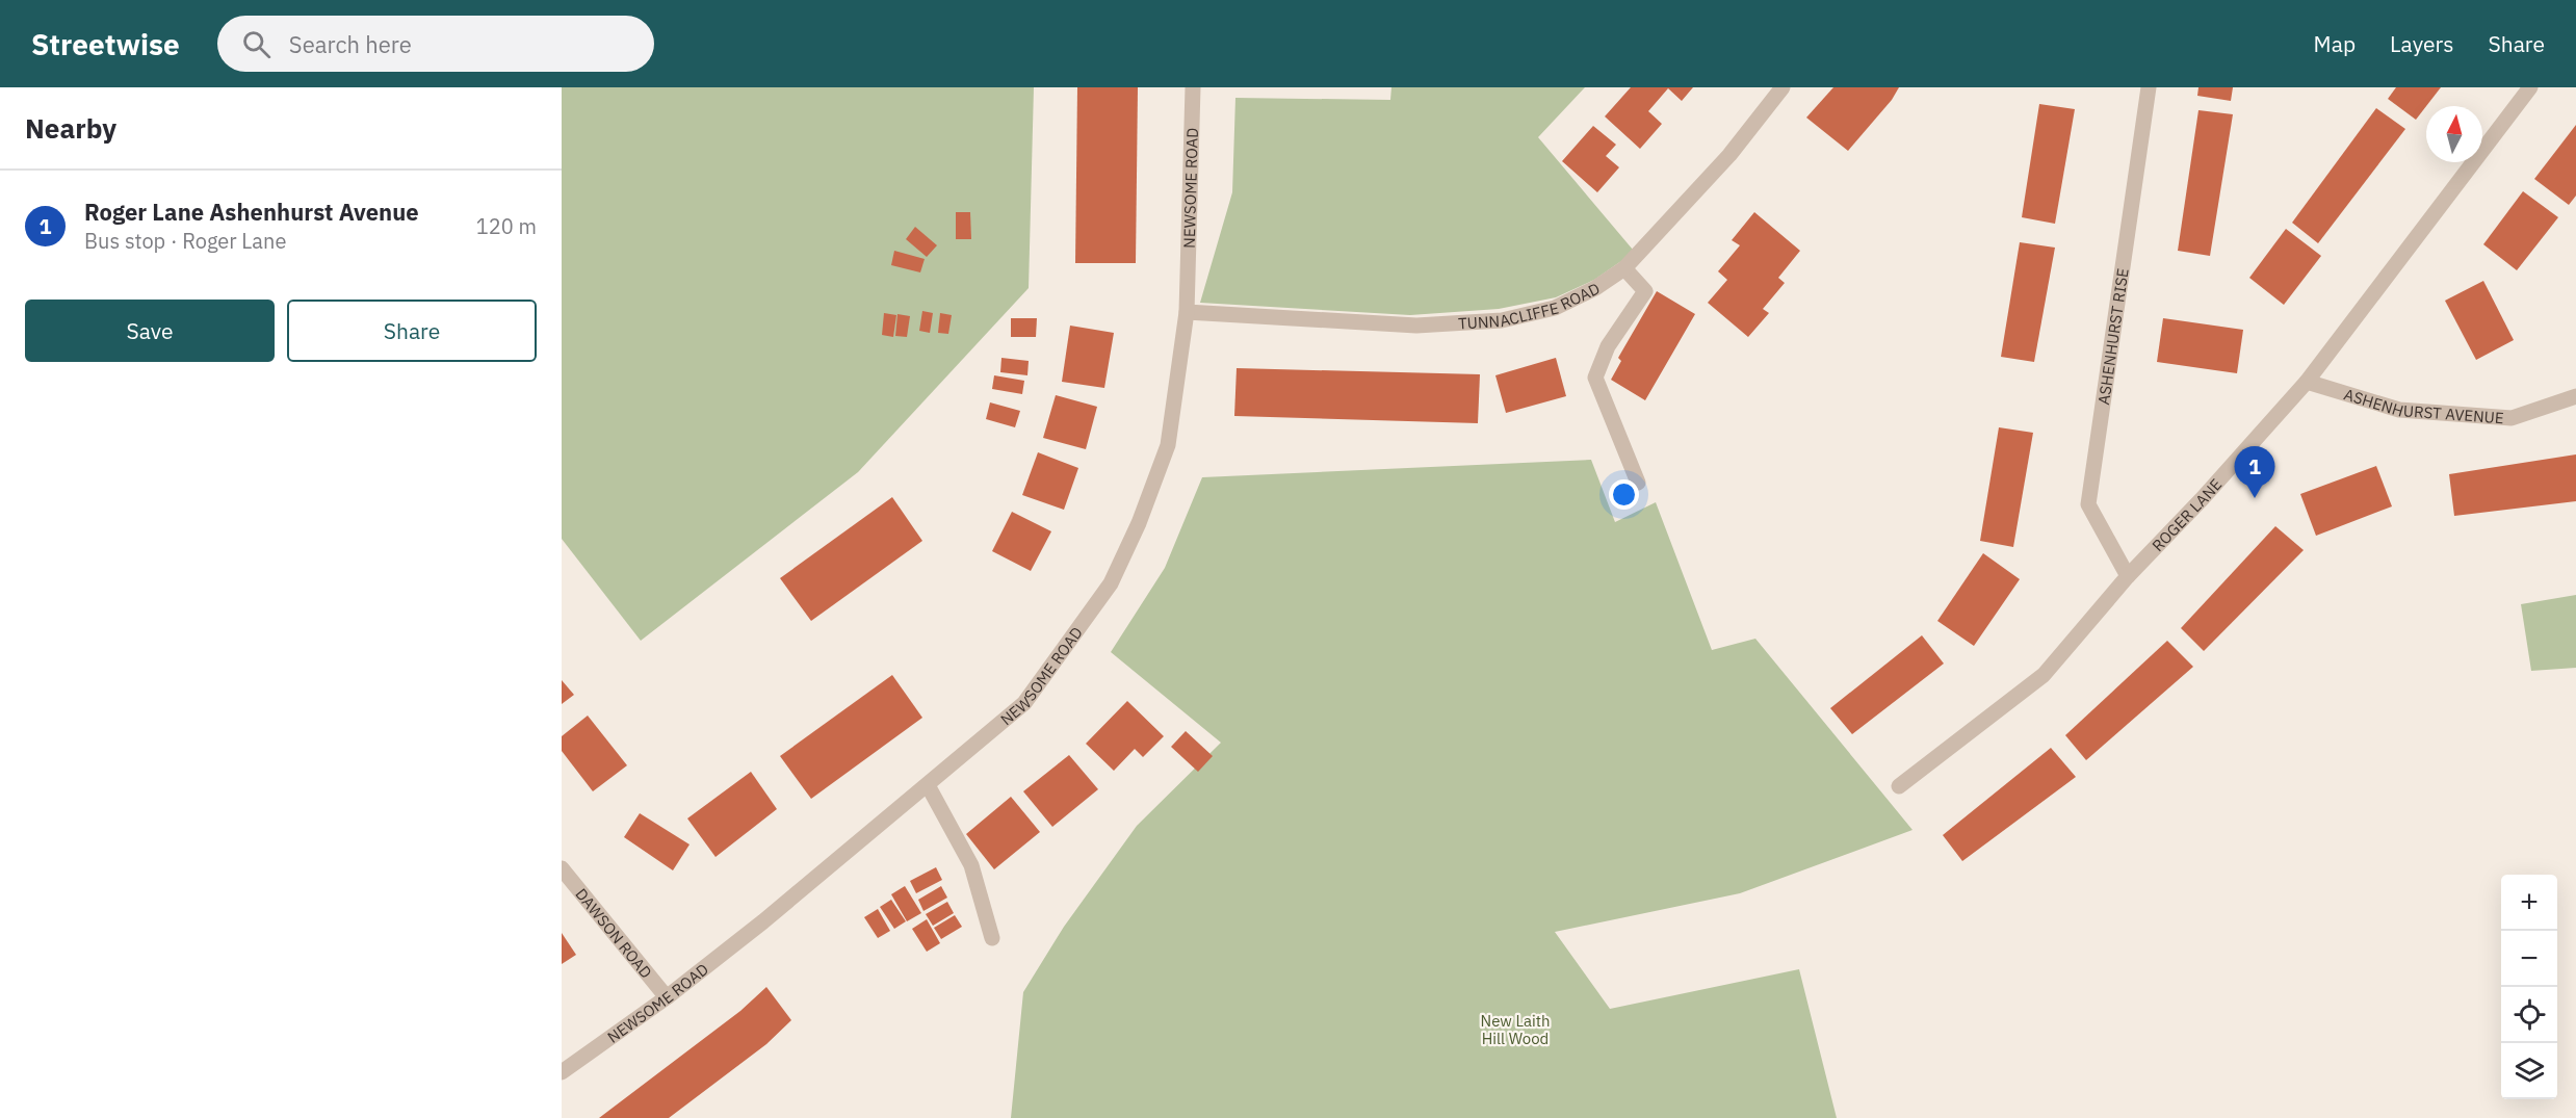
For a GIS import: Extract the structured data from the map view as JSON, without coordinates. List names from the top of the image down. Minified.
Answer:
{"streets":{"street":["NEWSOME ROAD","TUNNACLIFFE ROAD","ASHENHURST RISE","ASHENHURST AVENUE","ROGER LANE","DAWSON ROAD"]},"crossings":[["NEWSOME ROAD","TUNNACLIFFE ROAD"],["NEWSOME ROAD","DAWSON ROAD"],["ASHENHURST RISE","ROGER LANE"],["ASHENHURST AVENUE","ROGER LANE"]],"parks":["New Laith Hill Wood"],"north":"top","page":{"header":"Streetwise","search":"Search here","nav":["Map","Layers","Share"],"heading":"Nearby","list":[{"mark":"1","name":"Roger Lane Ashenhurst Avenue","note":"Bus stop · Roger Lane","value":"120 m"}],"buttons":["Save","Share"],"pins":"1","map_buttons":["+","−"]}}
